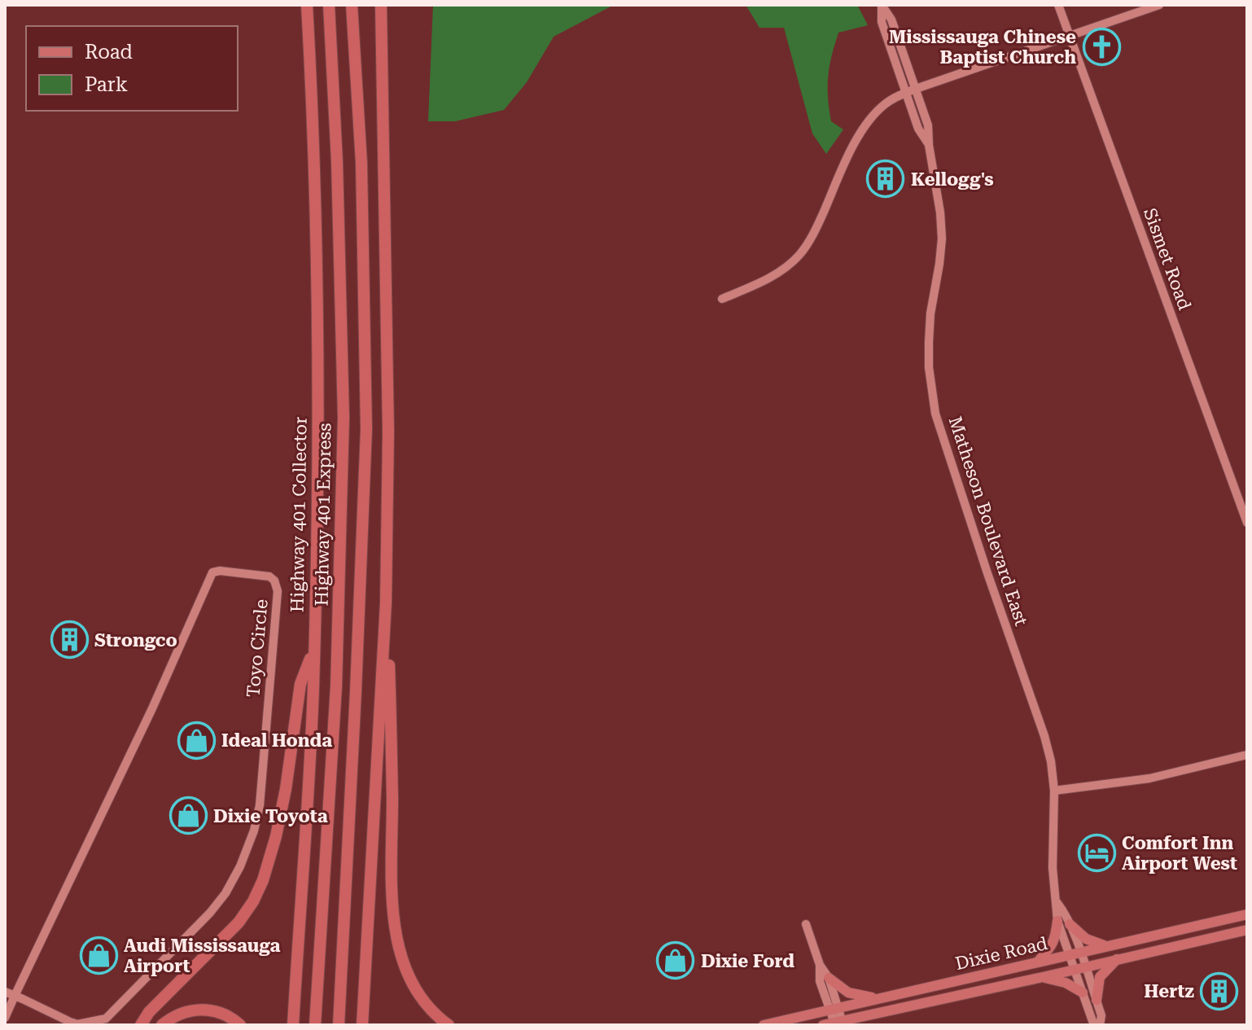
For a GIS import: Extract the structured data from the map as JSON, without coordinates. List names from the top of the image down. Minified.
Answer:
{"streets":{"highway":["Highway 401 Collector","Highway 401 Express"],"main road":["Dixie Road"],"street":["Sismet Road","Matheson Boulevard East","Toyo Circle"]},"crossings":[["Matheson Boulevard East","Dixie Road"]],"places":{"church":["Mississauga Chinese Baptist Church"],"building":["Kellogg's","Strongco","Hertz"],"shop":["Ideal Honda","Dixie Toyota","Audi Mississauga Airport","Dixie Ford"],"hotel":["Comfort Inn Airport West"]},"legend":["Road","Park"]}
